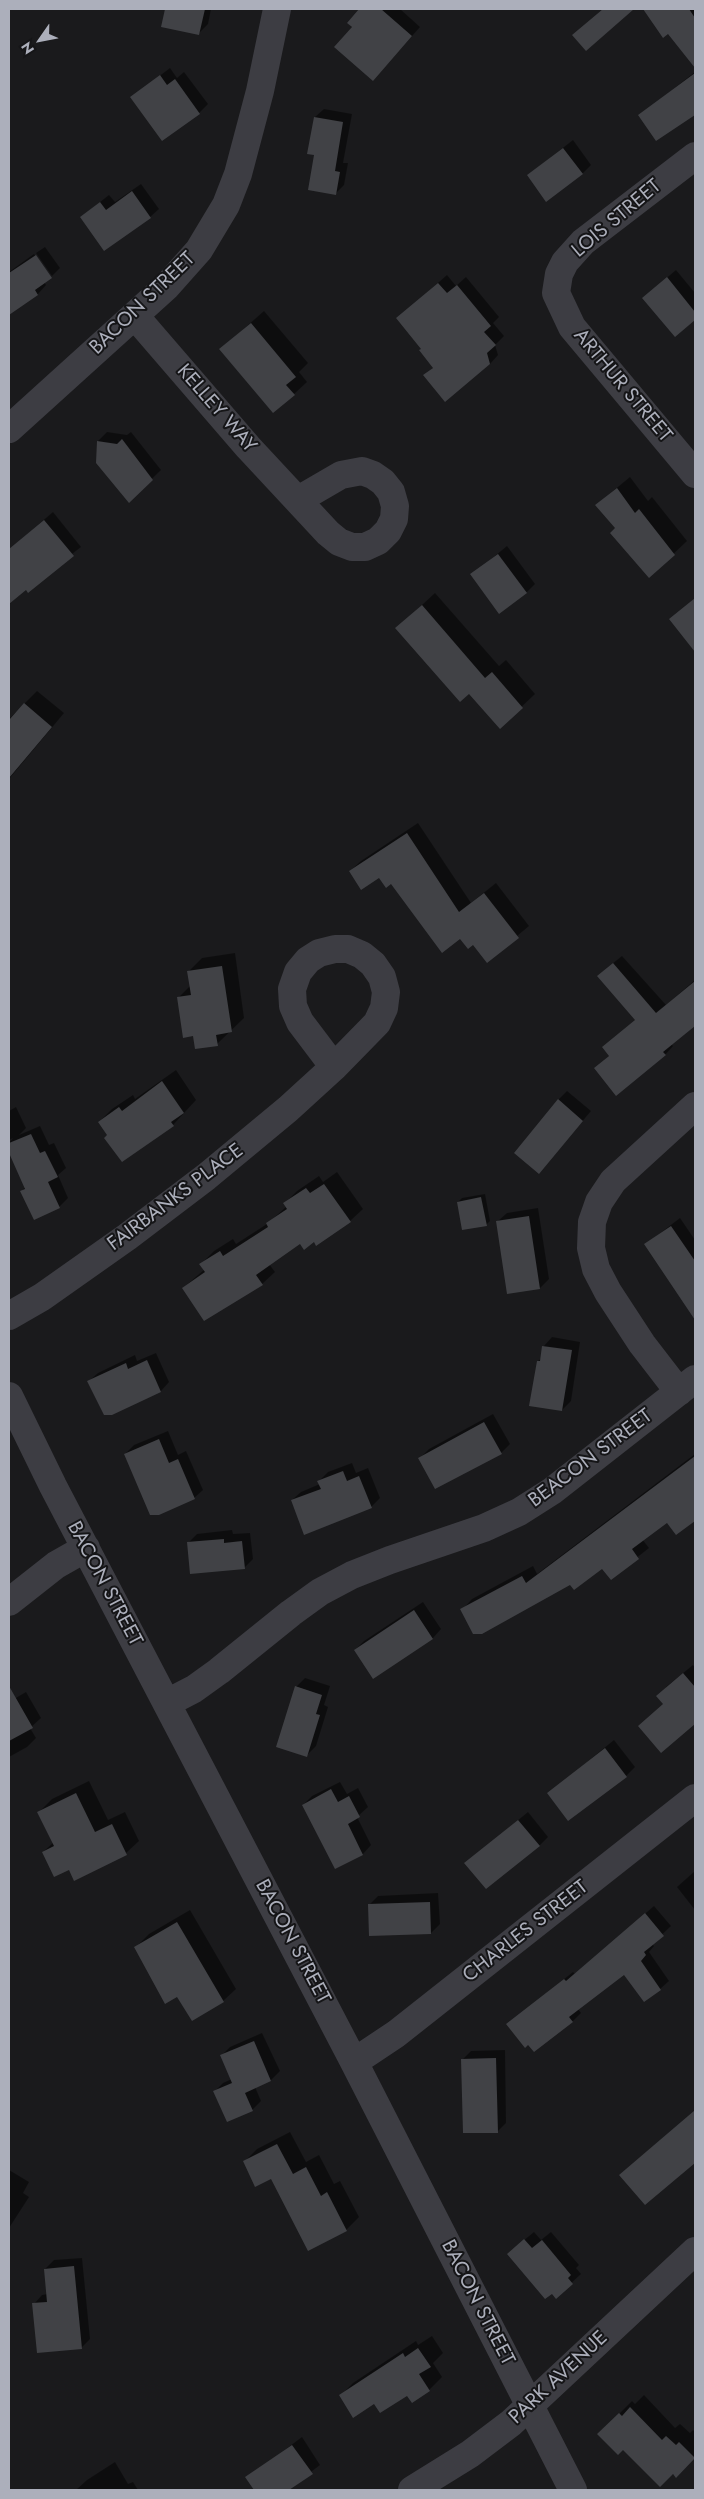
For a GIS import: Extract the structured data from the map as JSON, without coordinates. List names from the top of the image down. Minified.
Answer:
{"streets":{"street":["LOIS STREET","BACON STREET","ARTHUR STREET","KELLEY WAY","FAIRBANKS PLACE","BEACON STREET","CHARLES STREET","PARK AVENUE"]},"crossings":[["LOIS STREET","ARTHUR STREET"],["BACON STREET","KELLEY WAY"],["BACON STREET","BEACON STREET"],["BACON STREET","CHARLES STREET"],["BACON STREET","PARK AVENUE"]],"north":"bottom left"}
